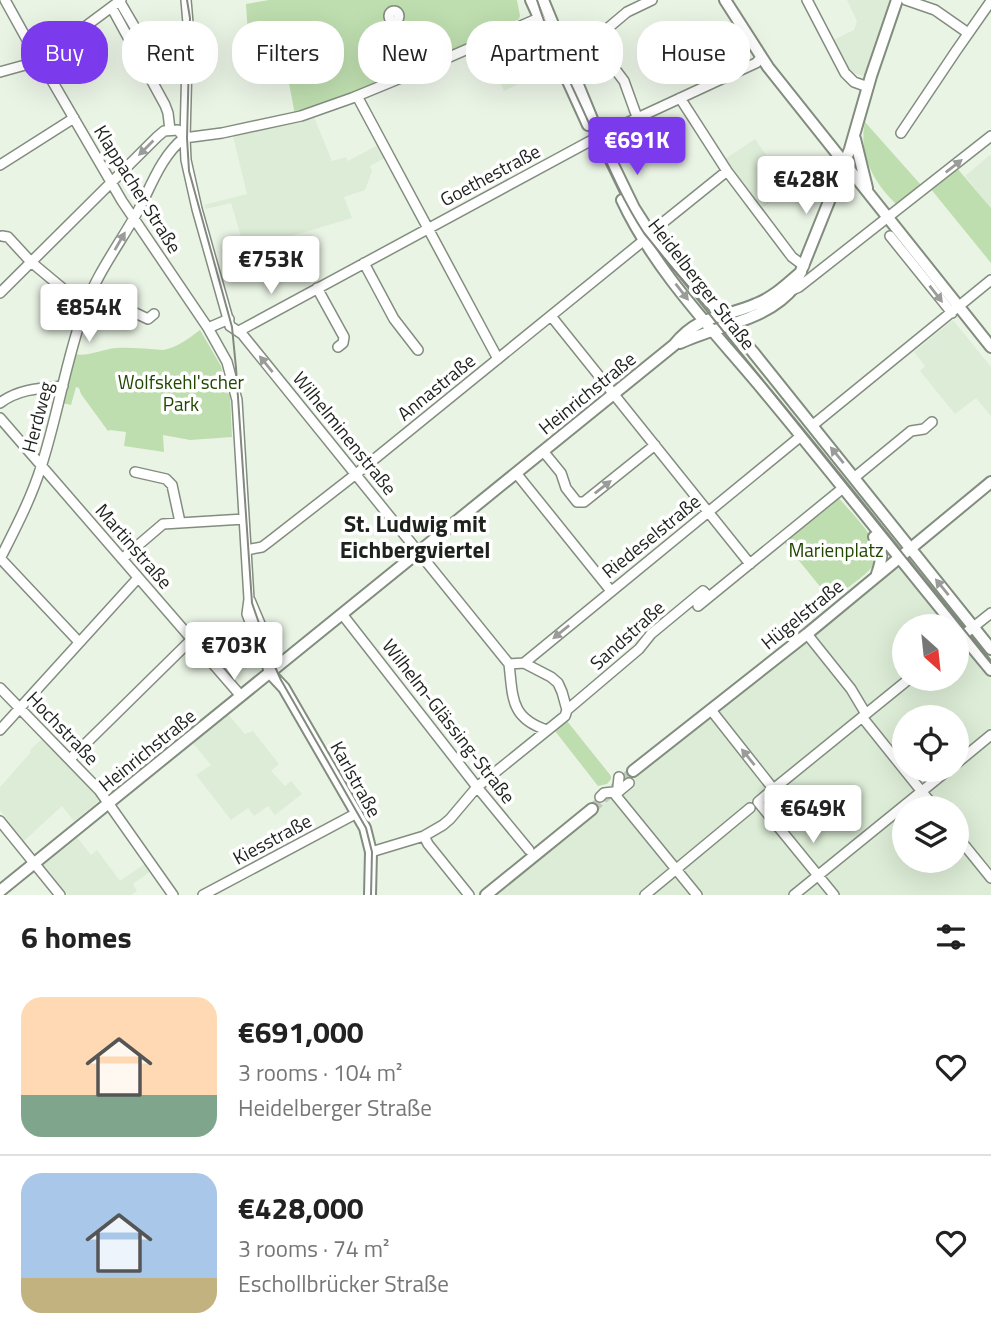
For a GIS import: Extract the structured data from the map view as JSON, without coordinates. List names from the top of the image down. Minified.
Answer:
{"streets":{"main road":["Heidelberger Straße","Heinrichstraße","Hügelstraße","Karlstraße"],"street":["Goethestraße","Klappacher Straße","Annastraße","Herdweg","Wilhelminenstraße","Riedeselstraße","Martinstraße","Sandstraße","Wilhelm-Glässing-Straße","Hochstraße","Kiesstraße"]},"crossings":[["Goethestraße","Heidelberger Straße"],["Goethestraße","Wilhelminenstraße"],["Klappacher Straße","Herdweg"],["Klappacher Straße","Karlstraße"],["Heidelberger Straße","Annastraße"],["Heidelberger Straße","Heinrichstraße"],["Heidelberger Straße","Riedeselstraße"],["Heidelberger Straße","Hügelstraße"],["Heidelberger Straße","Sandstraße"],["Annastraße","Wilhelminenstraße"],["Annastraße","Karlstraße"],["Heinrichstraße","Wilhelminenstraße"],["Heinrichstraße","Martinstraße"],["Heinrichstraße","Wilhelm-Glässing-Straße"],["Heinrichstraße","Hochstraße"],["Heinrichstraße","Karlstraße"],["Herdweg","Martinstraße"],["Karlstraße","Kiesstraße"]],"one_way":["Wilhelminenstraße"],"districts":["St. Ludwig mit Eichbergviertel"],"parks":["Wolfskehl'scher Park","Marienplatz"],"north":"bottom right","page":{"chip":["Buy","Rent","Filters","New","Apartment","House"],"price":["€691K","€428K","€753K","€854K","€703K","€649K"],"heading":"6 homes","list":[{"name":"€691,000","note":"3 rooms · 104 m² · Heidelberger Straße"},{"name":"€428,000","note":"3 rooms · 74 m² · Eschollbrücker Straße"}]}}
